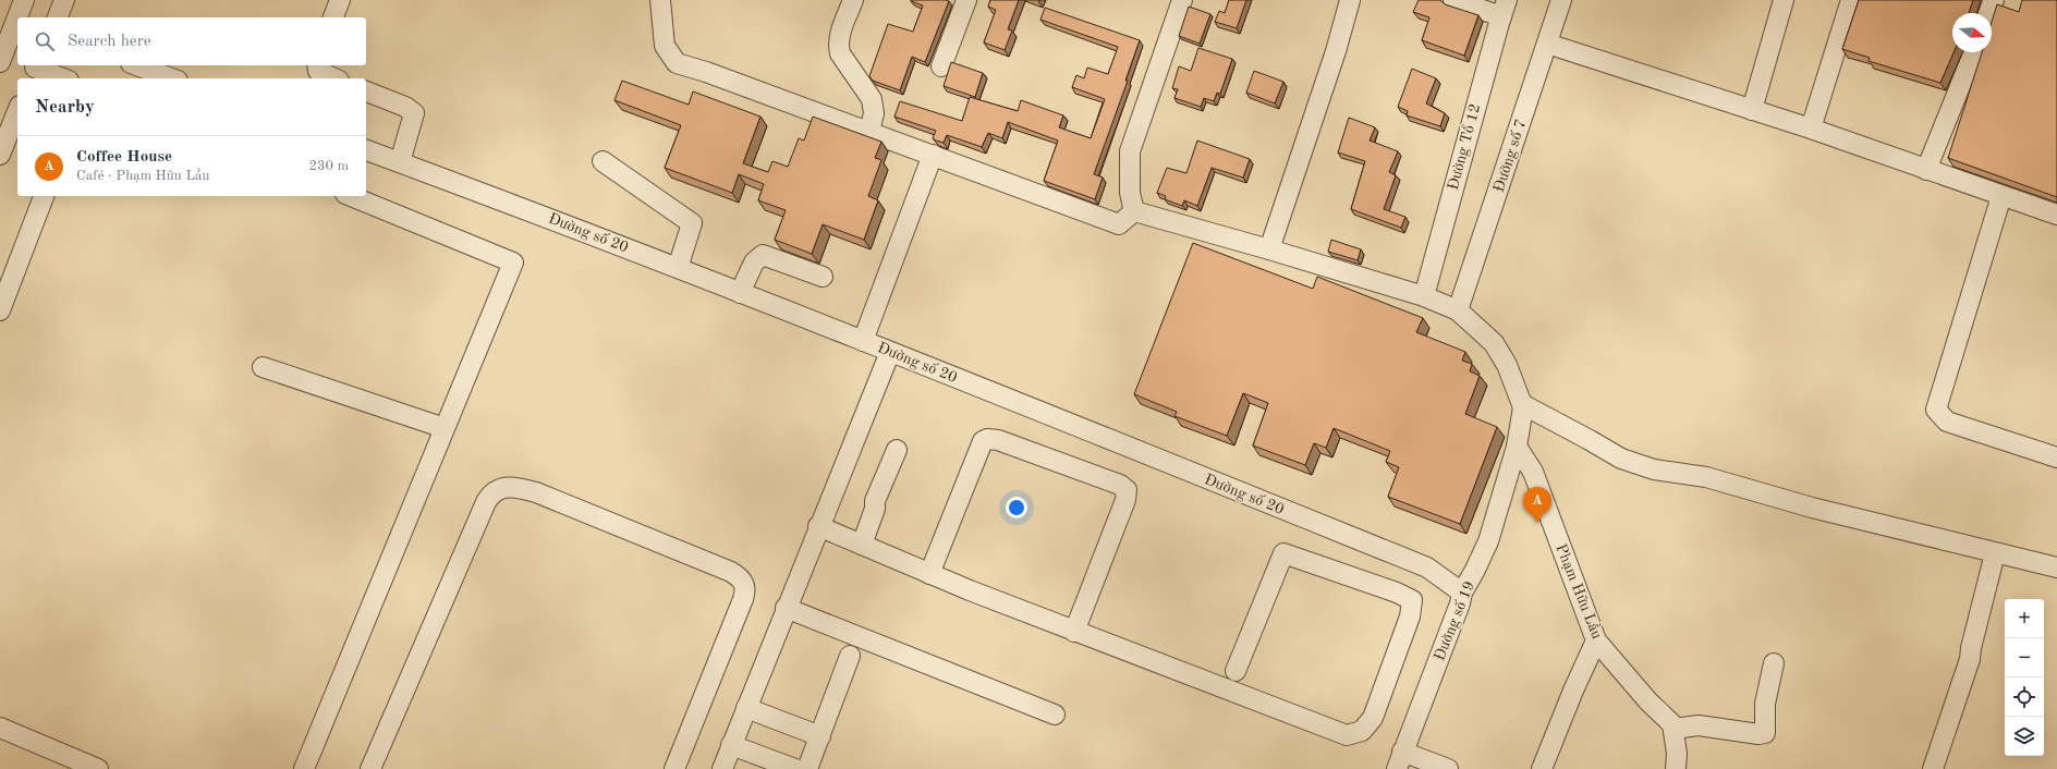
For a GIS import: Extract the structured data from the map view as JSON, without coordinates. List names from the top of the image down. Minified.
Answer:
{"streets":{"street":["Đường Tổ 12","Đường số 7","Đường số 20","Phạm Hữu Lầu","Đường số 19"]},"crossings":[["Đường số 20","Đường số 19"],["Phạm Hữu Lầu","Đường số 19"]],"north":"right","page":{"search":"Search here","heading":"Nearby","list":[{"mark":"A","name":"Coffee House","note":"Café · Phạm Hữu Lầu","value":"230 m"}],"pins":"A","map_buttons":["+","−"]}}
